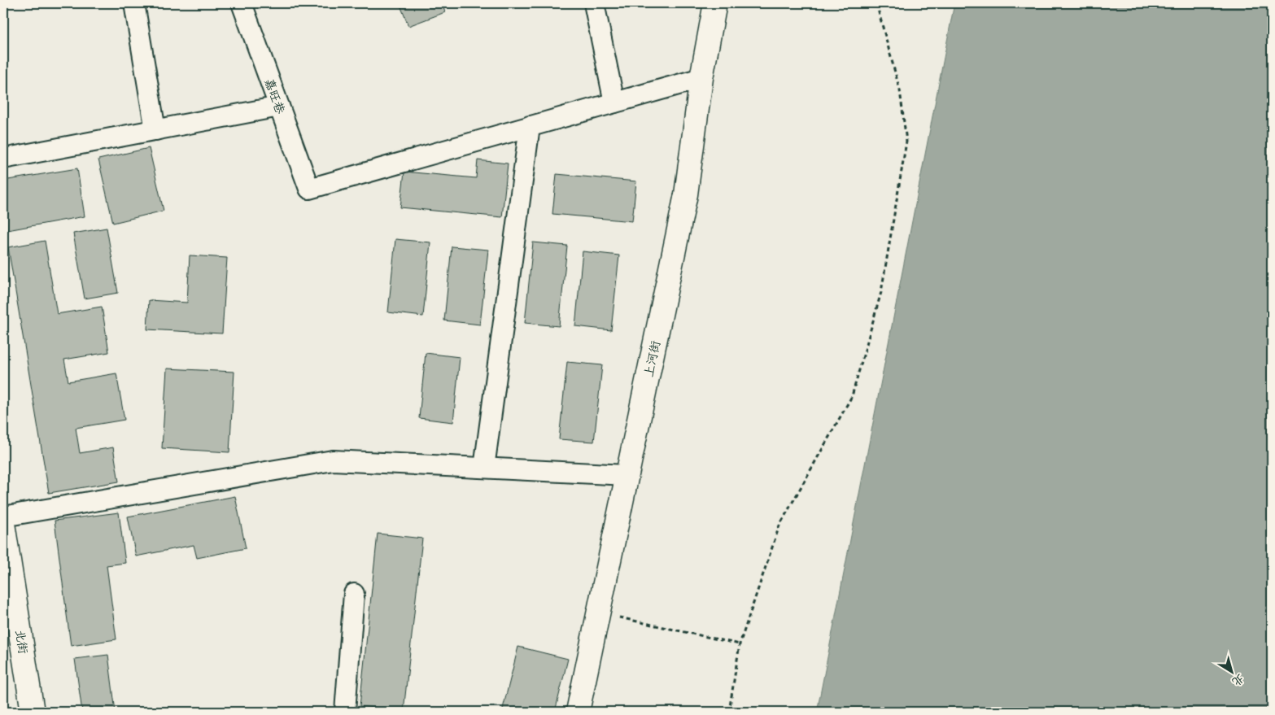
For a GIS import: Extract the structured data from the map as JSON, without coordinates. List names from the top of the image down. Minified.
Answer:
{"streets":{"street":["嘉旺巷","上河街","北街"]},"north":"bottom right"}
